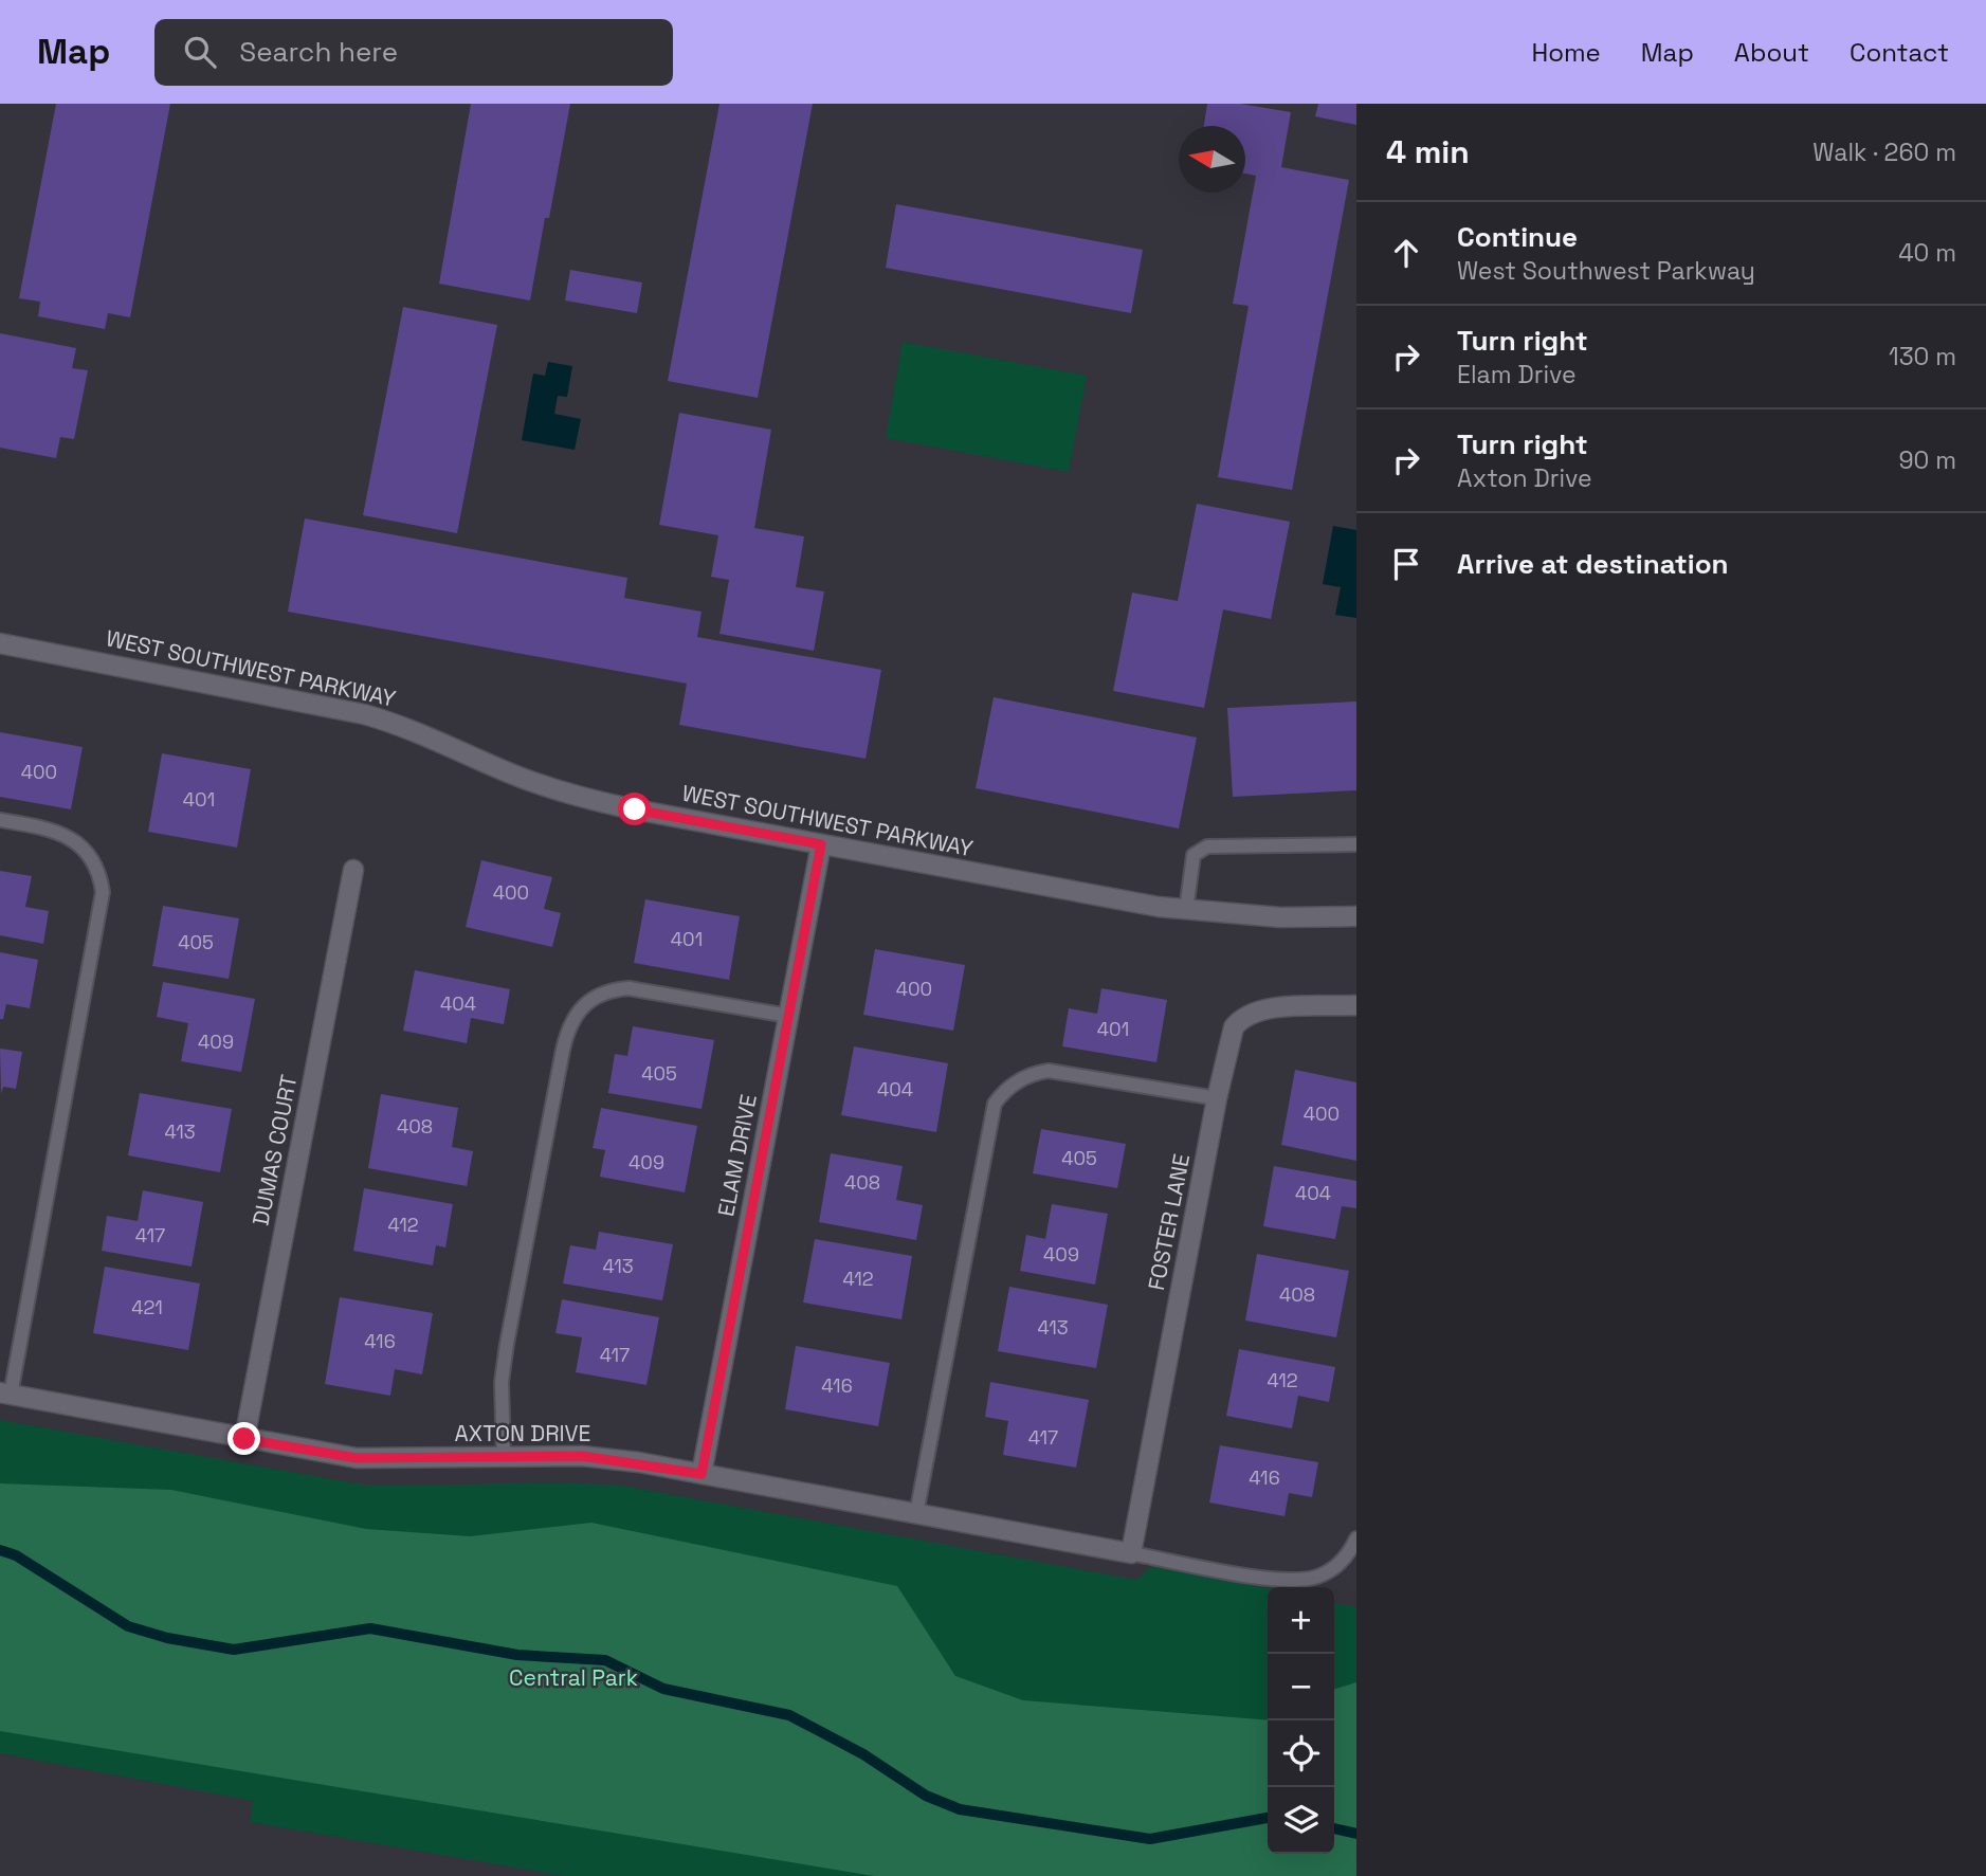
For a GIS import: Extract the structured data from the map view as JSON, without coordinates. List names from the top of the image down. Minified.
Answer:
{"streets":{"street":["WEST SOUTHWEST PARKWAY","DUMAS COURT","ELAM DRIVE","FOSTER LANE","AXTON DRIVE"]},"crossings":[["WEST SOUTHWEST PARKWAY","ELAM DRIVE"],["DUMAS COURT","AXTON DRIVE"],["ELAM DRIVE","AXTON DRIVE"],["FOSTER LANE","AXTON DRIVE"]],"parks":["Central Park"],"house_numbers":["400","401","400","401","405","400","404","401","409","405","404","400","408","413","405","409","408","404","412","417","409","413","412","408","421","413","416","417","412","416","417","416"],"north":"left","page":{"header":"Map","search":"Search here","nav":["Home","Map","About","Contact"],"heading":["4 min","Walk · 260 m"],"list":[["Continue","West Southwest Parkway","40 m"],["Turn right","Elam Drive","130 m"],["Turn right","Axton Drive","90 m"],"Arrive at destination"],"map_buttons":["+","−"]}}
